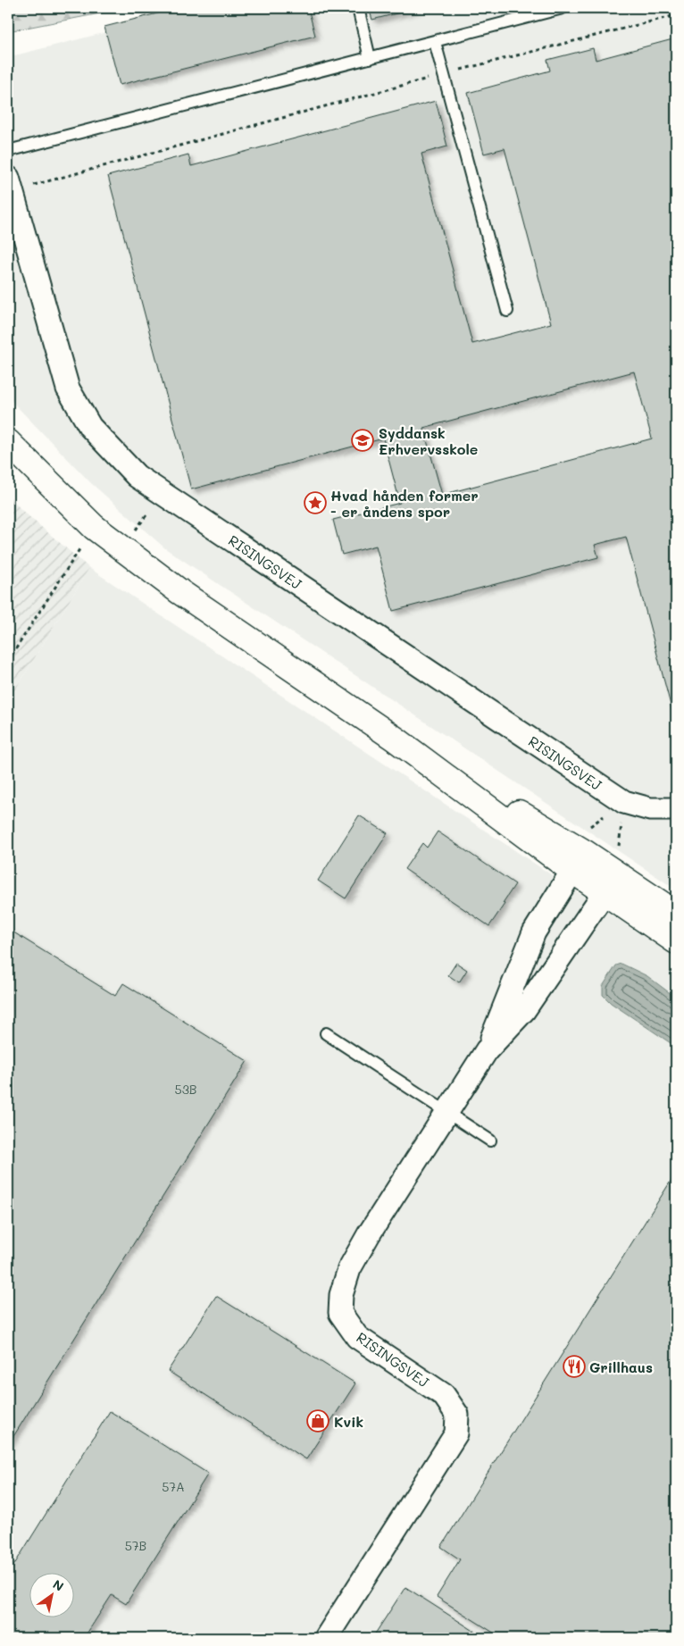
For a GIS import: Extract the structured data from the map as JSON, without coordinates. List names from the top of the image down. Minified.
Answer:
{"streets":{"street":["RISINGSVEJ"]},"places":{"school or university":["Syddansk Erhvervsskole"],"place":["Hvad hånden former - er åndens spor"],"restaurant":["Grillhaus"],"shop":["Kvik"]},"house_numbers":["53B","57A","57B"],"north":"top right"}
